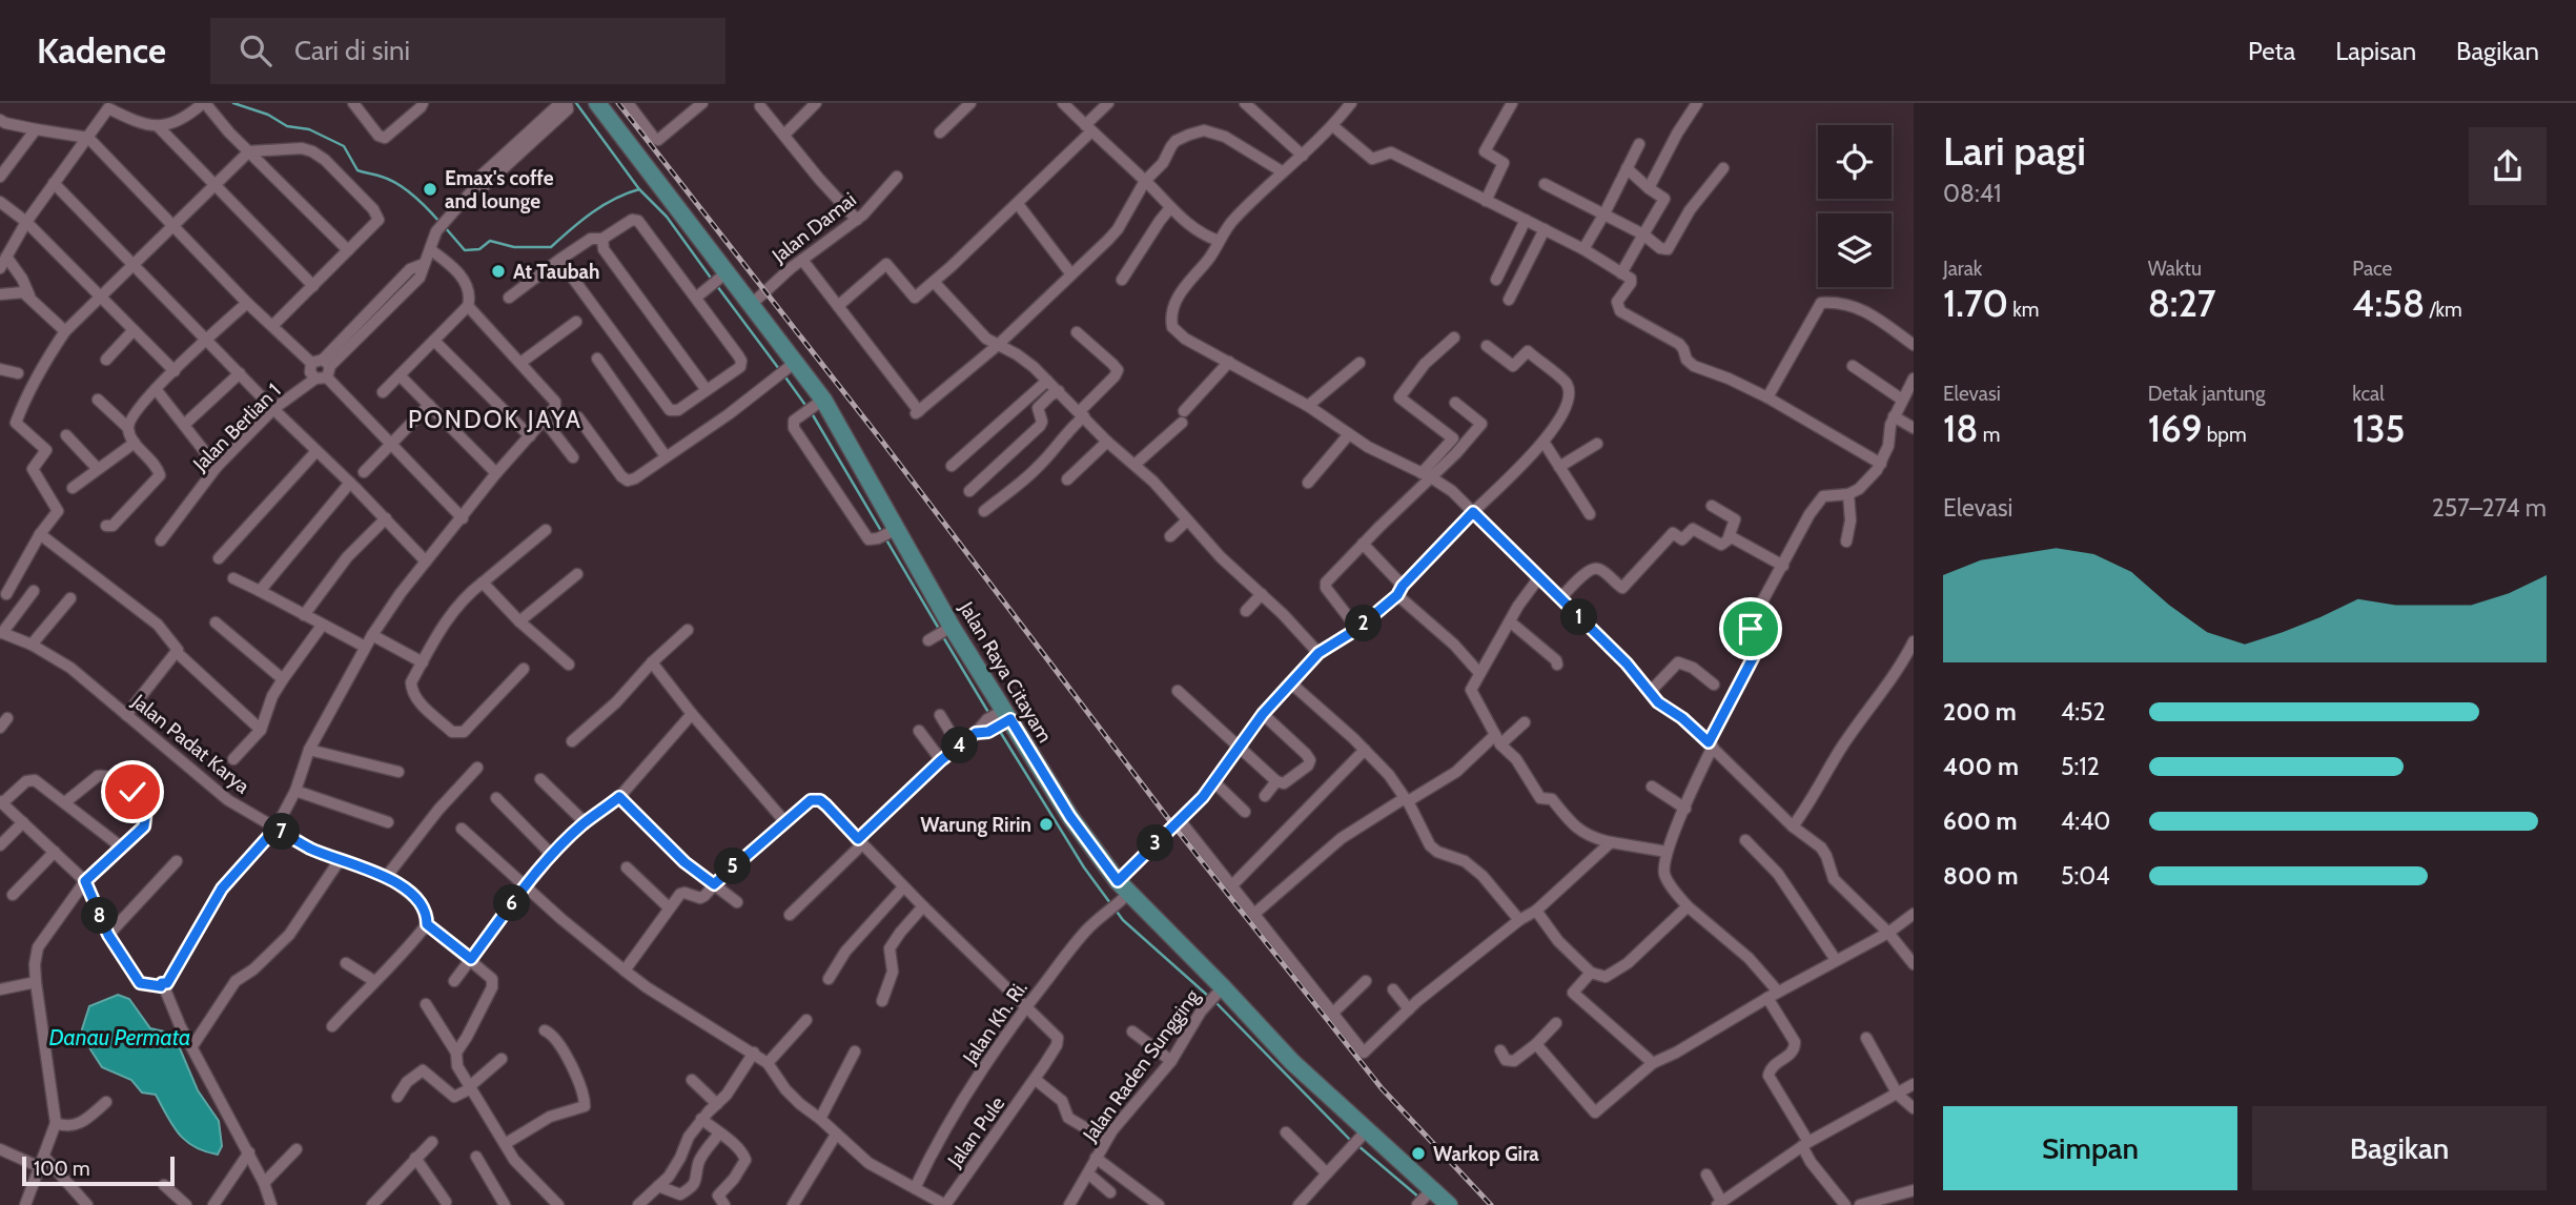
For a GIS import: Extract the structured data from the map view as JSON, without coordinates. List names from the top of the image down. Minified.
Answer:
{"streets":{"main road":["Jalan Raya Citayam"],"street":["Jalan Damai","Jalan Berlian 1","Jalan Padat Karya","Jalan Kh. Ri.","Jalan Raden Sungging","Jalan Pule"]},"crossings":[["Jalan Damai","Jalan Raya Citayam"],["Jalan Raya Citayam","Jalan Kh. Ri."],["Jalan Raya Citayam","Jalan Raden Sungging"],["Jalan Kh. Ri.","Jalan Pule"]],"districts":["PONDOK JAYA"],"water":["Danau Permata"],"places":["Emax's coffe and lounge","At Taubah","Warung Ririn","Warkop Gira"],"scale_bar":"100 m","page":{"header":"Kadence","search":"Cari di sini","nav":["Peta","Lapisan","Bagikan"],"heading":["Lari pagi","08:41"],"stats":[["Jarak","1.70 km"],["Waktu","8:27"],["Pace","4:58 /km"],["Elevasi","18 m"],["Detak jantung","169 bpm"],["kcal","135"]],"chart":["Elevasi","257–274 m"],"pins":["1","2","4","7","3","5","6","8"],"list":[{"name":"200 m","note":"4:52"},{"name":"400 m","note":"5:12"},{"name":"600 m","note":"4:40"},{"name":"800 m","note":"5:04"}],"buttons":["Simpan","Bagikan"],"scale":"100 m"}}
